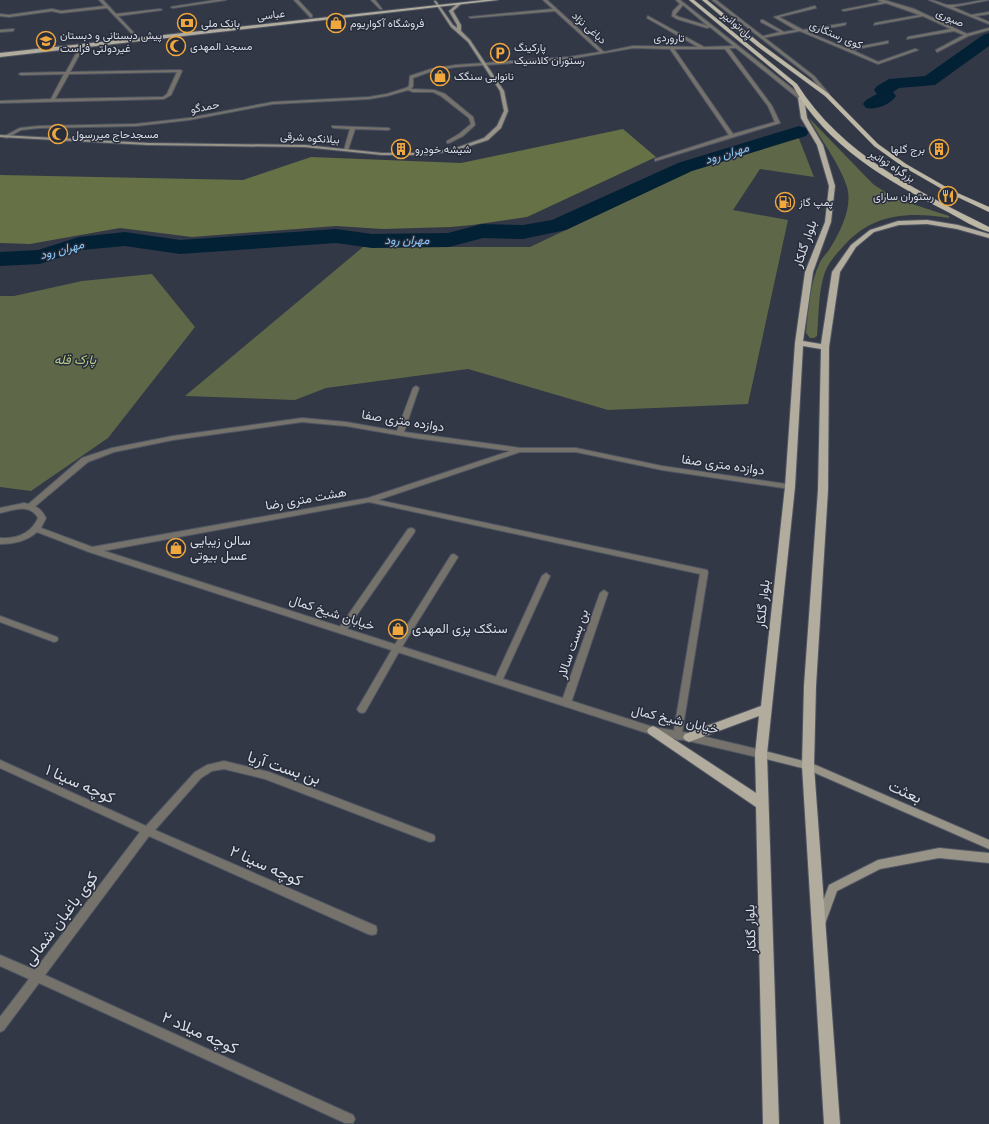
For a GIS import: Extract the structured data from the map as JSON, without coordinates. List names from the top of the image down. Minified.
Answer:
{"streets":{"highway":["پل توانیر","بزرگراه توانیر"],"main road":["عباسى","بیلانکوه شرقی","بلوار گلکار","بعثت"],"street":["صبوری","دباغی نژاد","کوی رستگاری","تاروردی","حمدگو","دوازده متری صفا","هشت متری رضا","خیابان شیخ کمال","بن بست سالار","بن بست آریا","کوچه سینا ۱","کوچه سینا ۲","کوی باغبان شمالی","کوچه میلاد ۲"]},"crossings":[["عباسى","بیلانکوه شرقی"],["پل توانیر","بزرگراه توانیر"],["دباغی نژاد","تاروردی"],["کوی رستگاری","بزرگراه توانیر"],["تاروردی","حمدگو"],["تاروردی","بیلانکوه شرقی"],["تاروردی","بزرگراه توانیر"],["حمدگو","بیلانکوه شرقی"],["بزرگراه توانیر","بلوار گلکار"],["بلوار گلکار","دوازده متری صفا"],["بلوار گلکار","خیابان شیخ کمال"],["بلوار گلکار","بعثت"],["دوازده متری صفا","هشت متری رضا"],["هشت متری رضا","خیابان شیخ کمال"],["خیابان شیخ کمال","بن بست سالار"],["خیابان شیخ کمال","بعثت"],["بن بست آریا","کوچه سینا ۱"],["بن بست آریا","کوچه سینا ۲"],["بن بست آریا","کوی باغبان شمالی"],["کوچه سینا ۱","کوچه سینا ۲"],["کوچه سینا ۱","کوی باغبان شمالی"],["کوچه سینا ۲","کوی باغبان شمالی"],["کوی باغبان شمالی","کوچه میلاد ۲"]],"water":["مهران رود"],"parks":["پارک قله"],"places":{"bank":["بانک ملی"],"shop":["فروشگاه آکواریوم","نانوایی سنگک","سالن زیبایی عسل بیوتی","سنگک پزی المهدی"],"school or university":["پیش دبستانی و دبستان غیردولتی فراست"],"mosque":["مسجد المهدی","مسجدحاج میررسول"],"parking":["پارکینگ رستوران کلاسیک"],"building":["شیشه خودرو","برج گلها"],"restaurant":["رستوران ساراى"],"fuel station":["پمپ گاز"]}}
